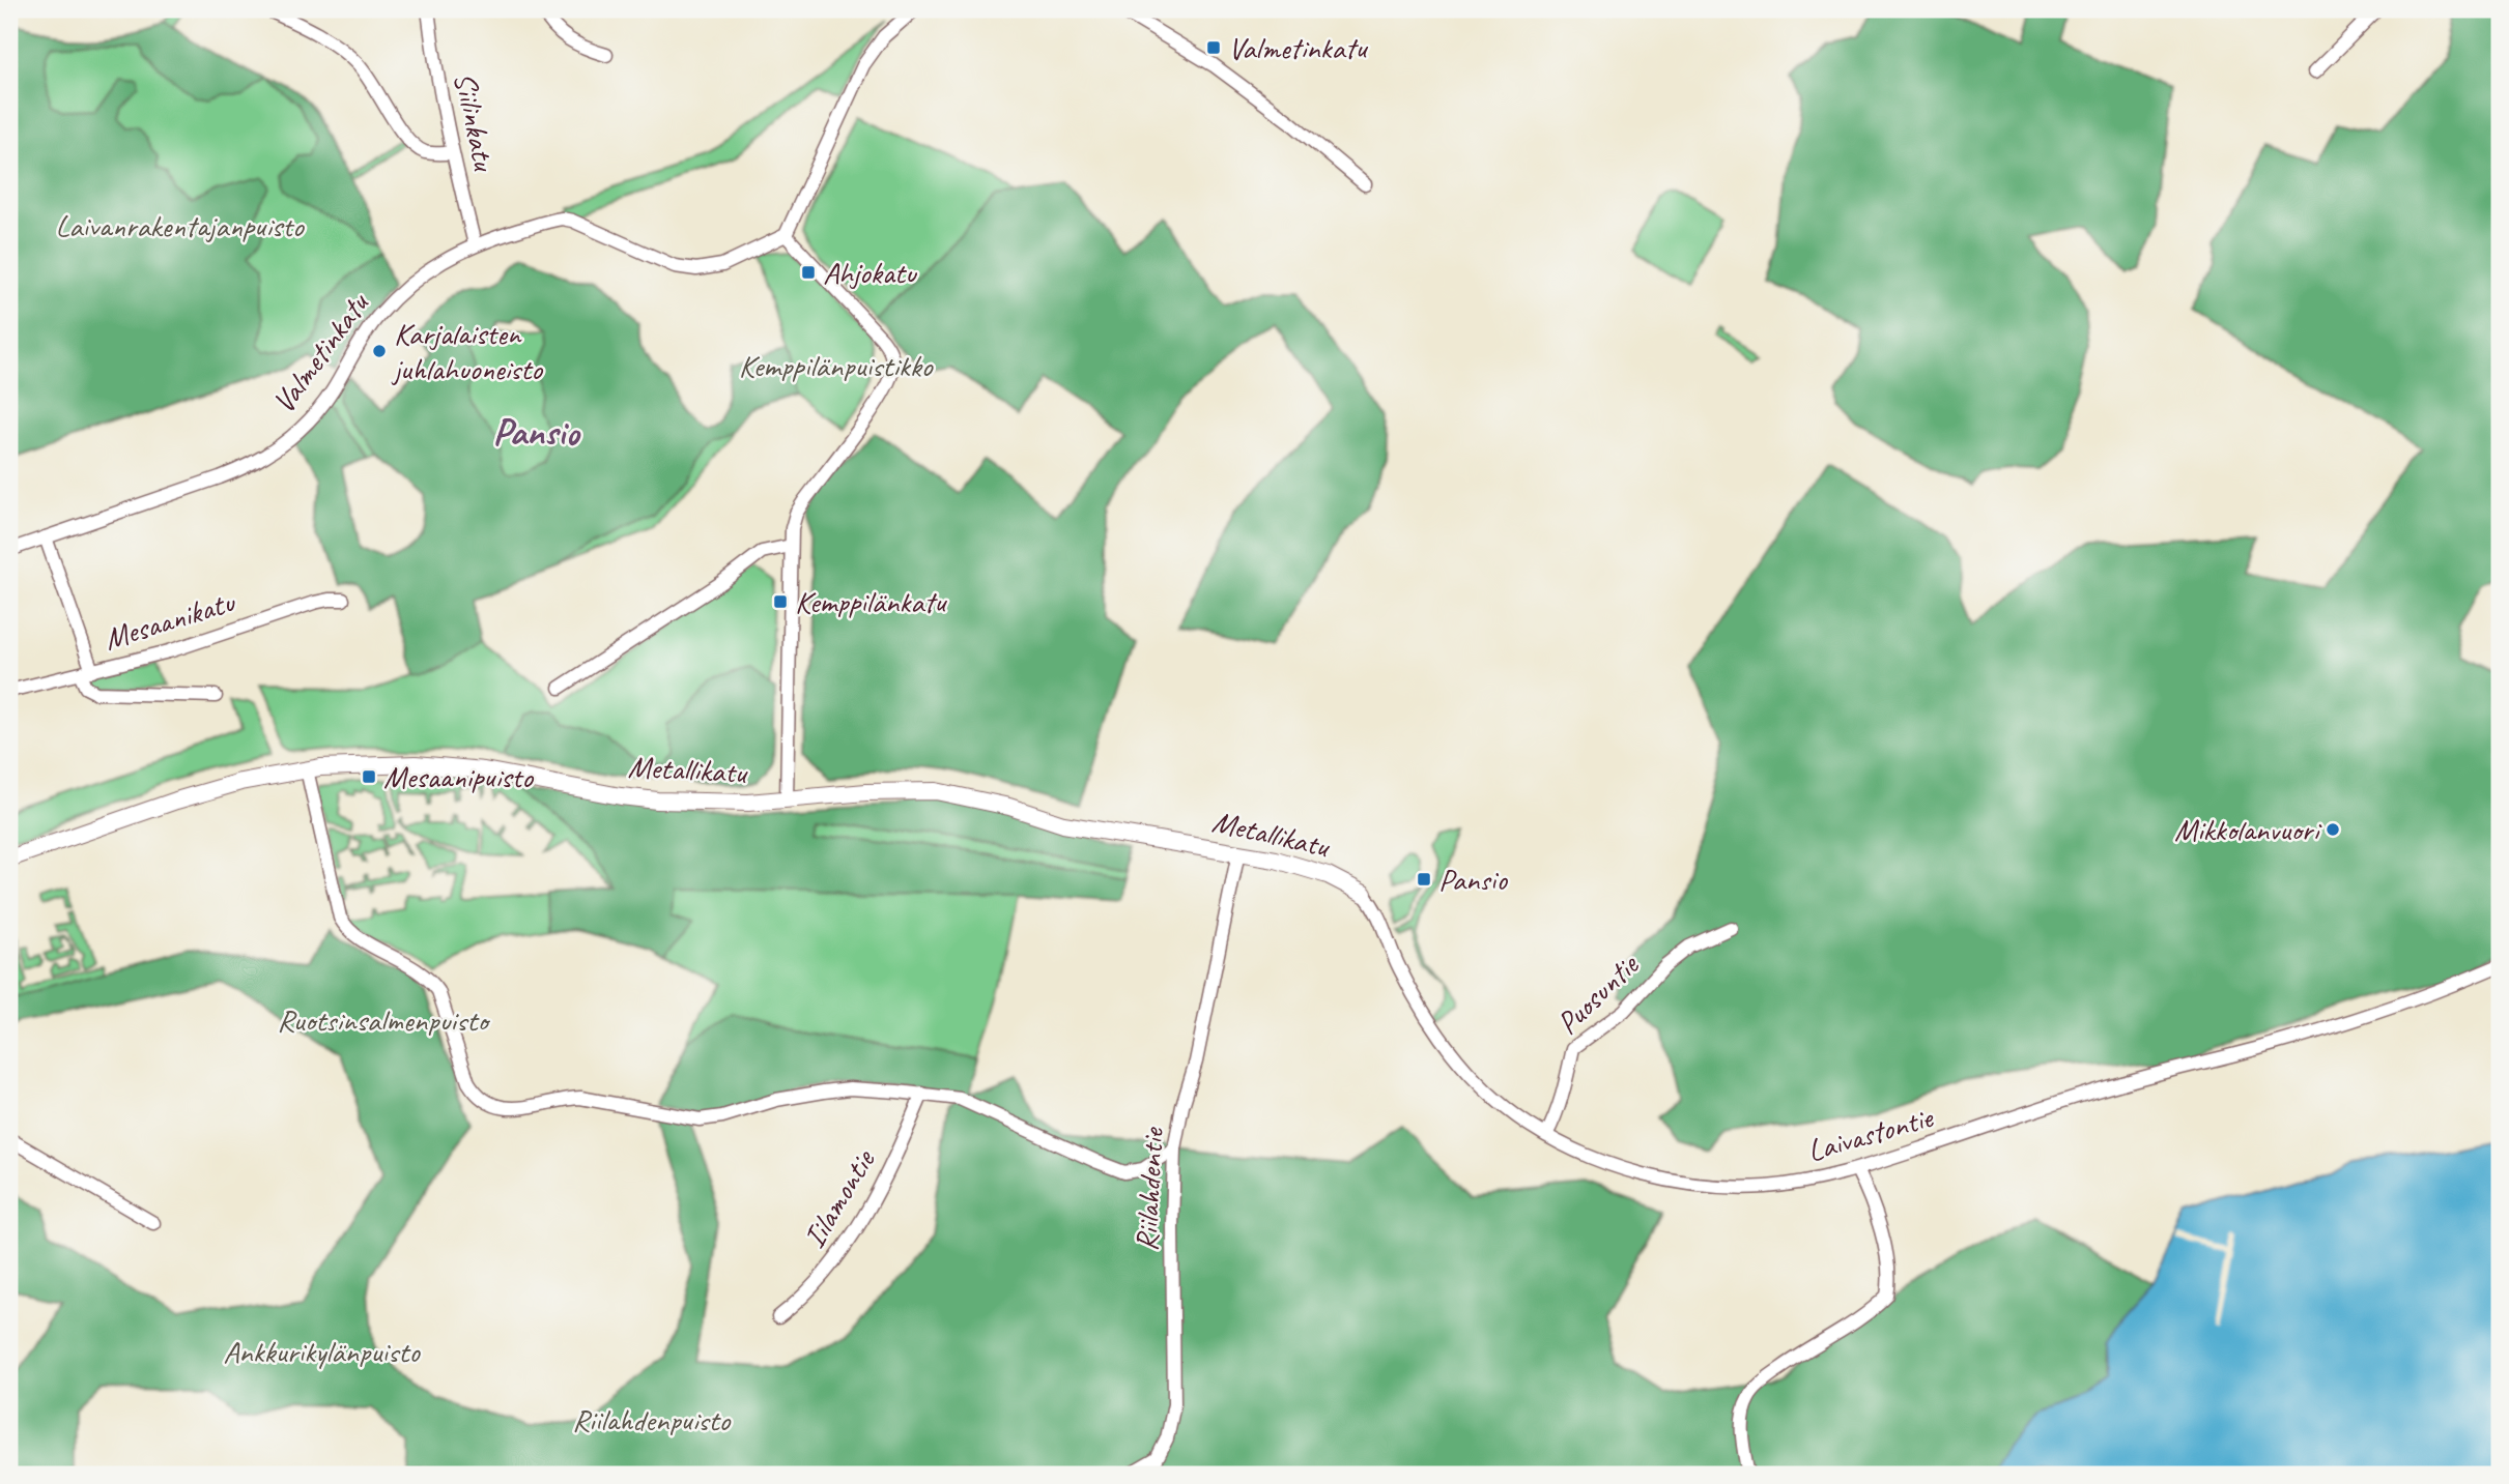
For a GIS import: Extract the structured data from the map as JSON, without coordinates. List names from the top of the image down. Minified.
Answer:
{"streets":{"street":["Siilinkatu","Valmetinkatu","Mesaanikatu","Metallikatu","Puosuntie","Laivastontie","Riilahdentie","Iilamontie"]},"crossings":[["Siilinkatu","Valmetinkatu"],["Metallikatu","Laivastontie"],["Metallikatu","Riilahdentie"],["Puosuntie","Laivastontie"]],"districts":["Pansio"],"parks":["Laivanrakentajanpuisto","Kemppilänpuistikko","Ruotsinsalmenpuisto","Ankkurikylänpuisto","Riilahdenpuisto"],"places":{"transit":["Valmetinkatu","Ahjokatu","Kemppilänkatu","Mesaanipuisto","Pansio"],"other":["Karjalaisten juhlahuoneisto","Mikkolanvuori"]}}
